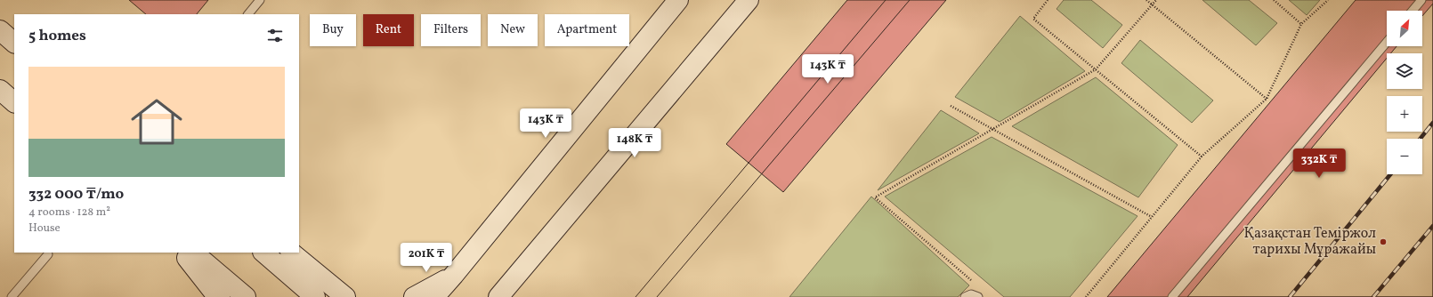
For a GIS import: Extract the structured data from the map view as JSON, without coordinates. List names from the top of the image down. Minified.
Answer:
{"places":["Қазақстан Теміржол тарихы Мұражайы"],"north":"top right","page":{"map_buttons":["+","−"],"chip":["Buy","Rent","Filters","New","Apartment"],"heading":"5 homes","price":["143K ₸","143K ₸","148K ₸","332K ₸","201K ₸"],"list":[{"name":"332 000 ₸/mo","note":"4 rooms · 128 m² · House"}]}}
